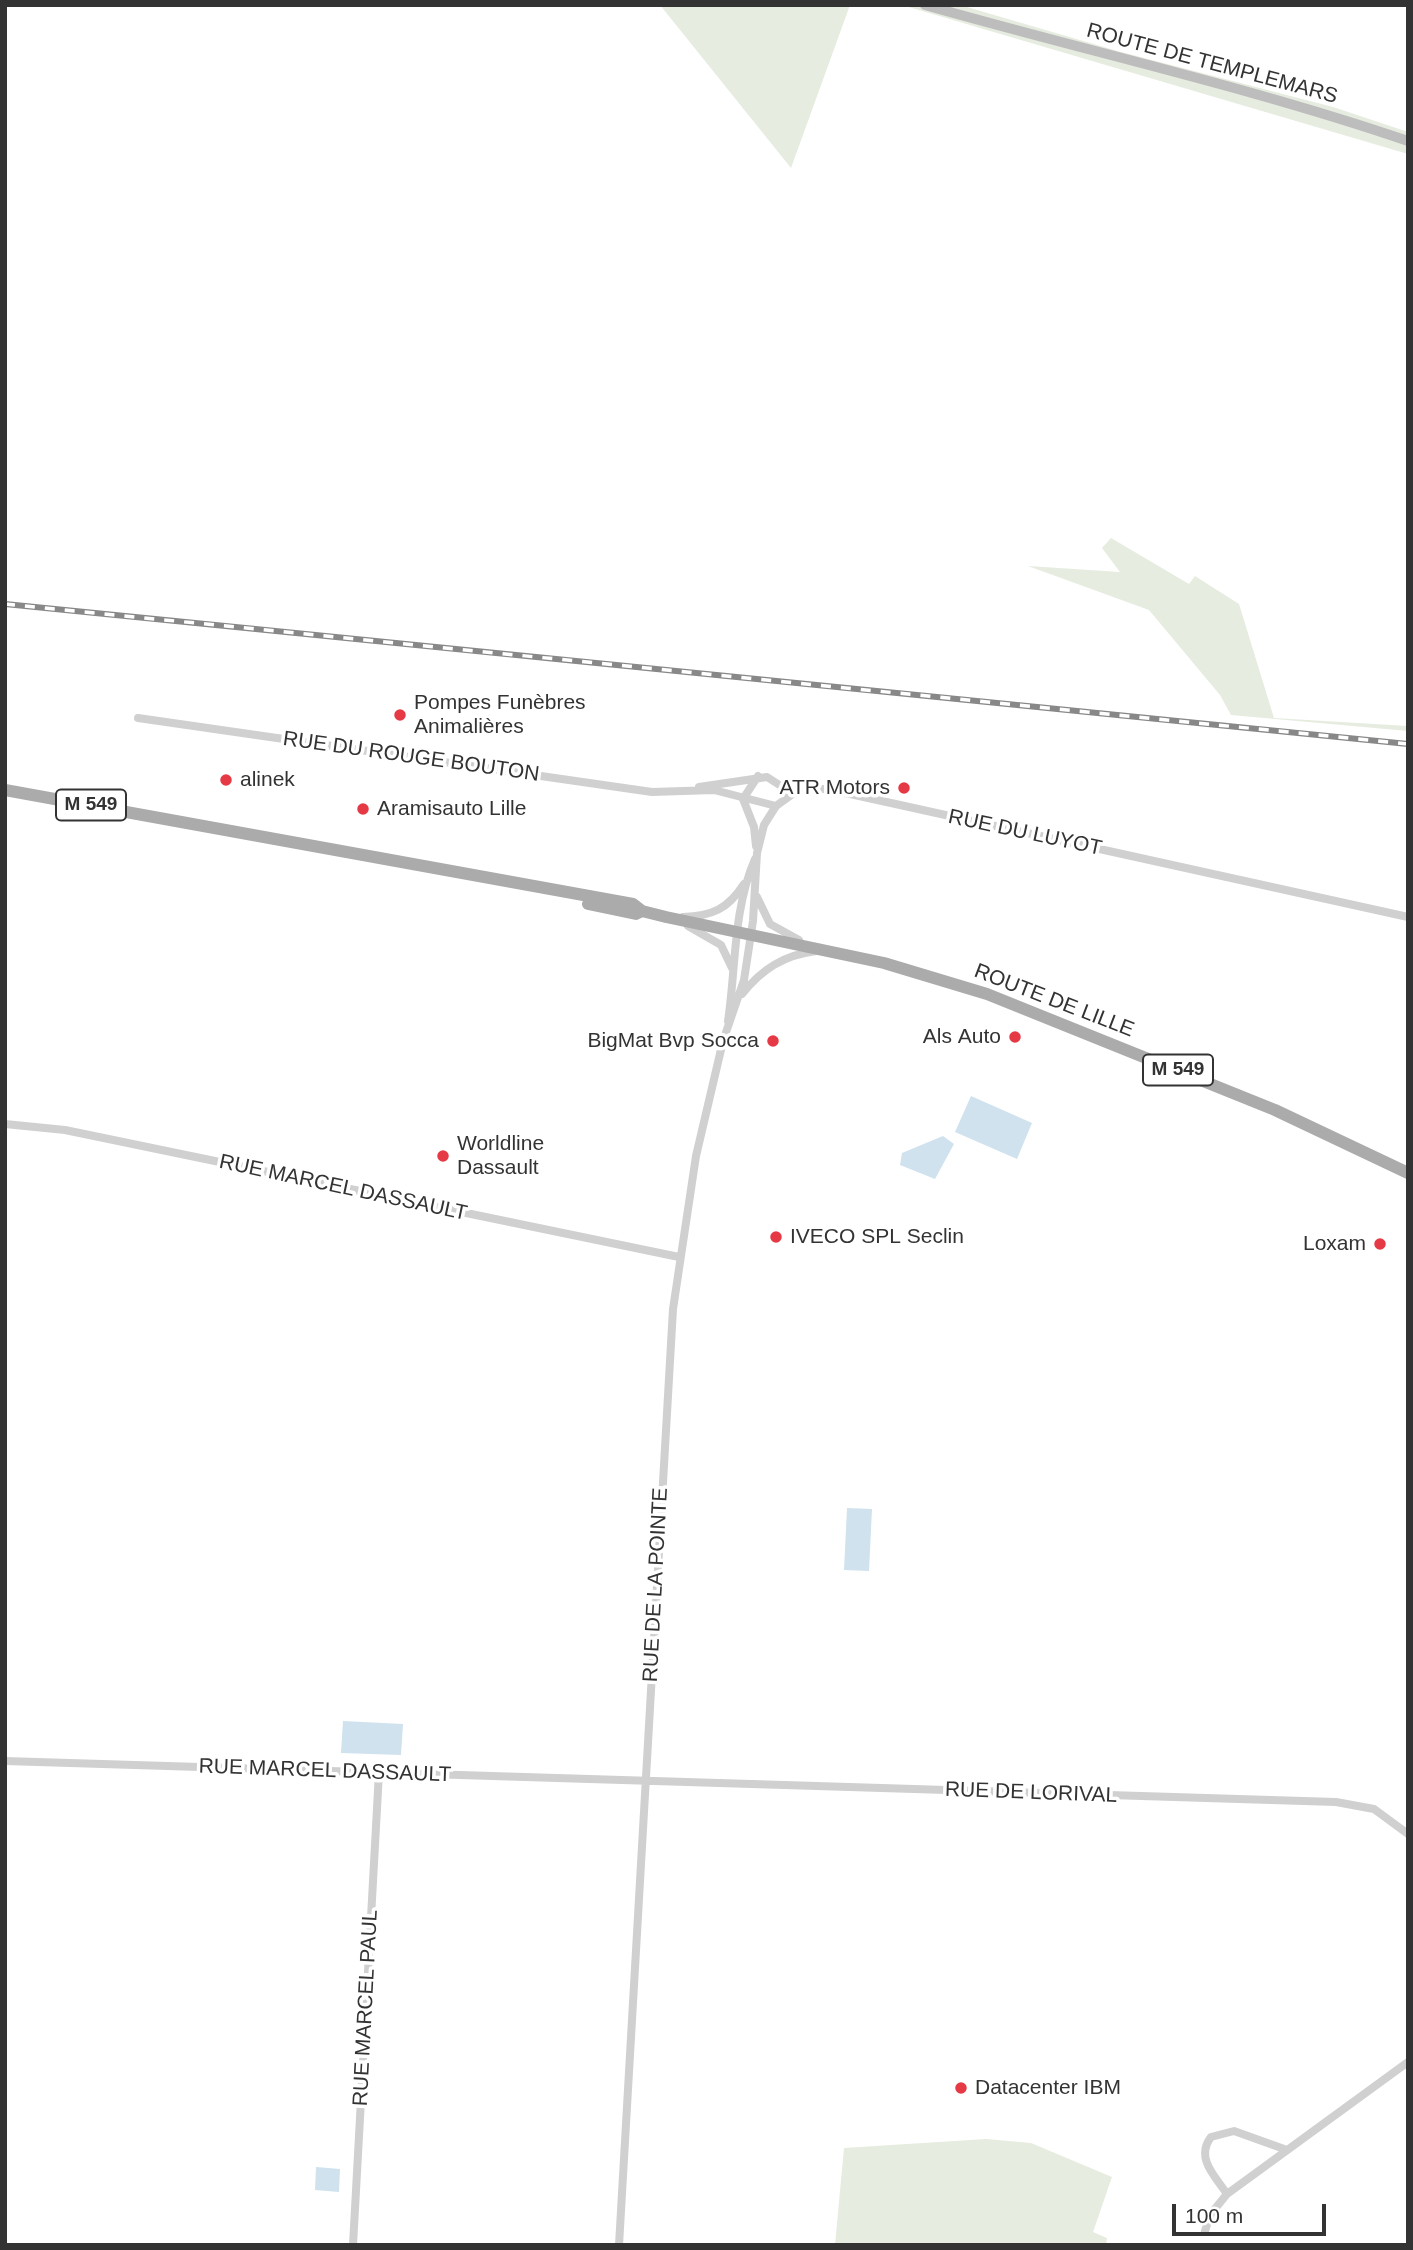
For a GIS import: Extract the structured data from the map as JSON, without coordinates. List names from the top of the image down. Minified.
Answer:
{"streets":{"main road":["ROUTE DE TEMPLEMARS","M 549","ROUTE DE LILLE"],"street":["RUE DU ROUGE BOUTON","RUE DU LUYOT","RUE MARCEL DASSAULT","RUE DE LA POINTE","RUE DE LORIVAL","RUE MARCEL PAUL"]},"crossings":[["RUE DU ROUGE BOUTON","RUE DU LUYOT"],["M 549","RUE DU LUYOT"],["M 549","ROUTE DE LILLE"],["M 549","RUE DE LA POINTE"],["RUE DU LUYOT","ROUTE DE LILLE"],["RUE DU LUYOT","RUE DE LA POINTE"],["ROUTE DE LILLE","RUE DE LA POINTE"],["RUE MARCEL DASSAULT","RUE DE LA POINTE"],["RUE MARCEL DASSAULT","RUE DE LORIVAL"],["RUE MARCEL DASSAULT","RUE MARCEL PAUL"],["RUE DE LA POINTE","RUE DE LORIVAL"]],"places":["Pompes Funèbres Animalières","alinek","ATR Motors","Aramisauto Lille","Als Auto","BigMat Bvp Socca","Worldline Dassault","IVECO SPL Seclin","Loxam","Datacenter IBM"],"scale_bar":"100 m"}
